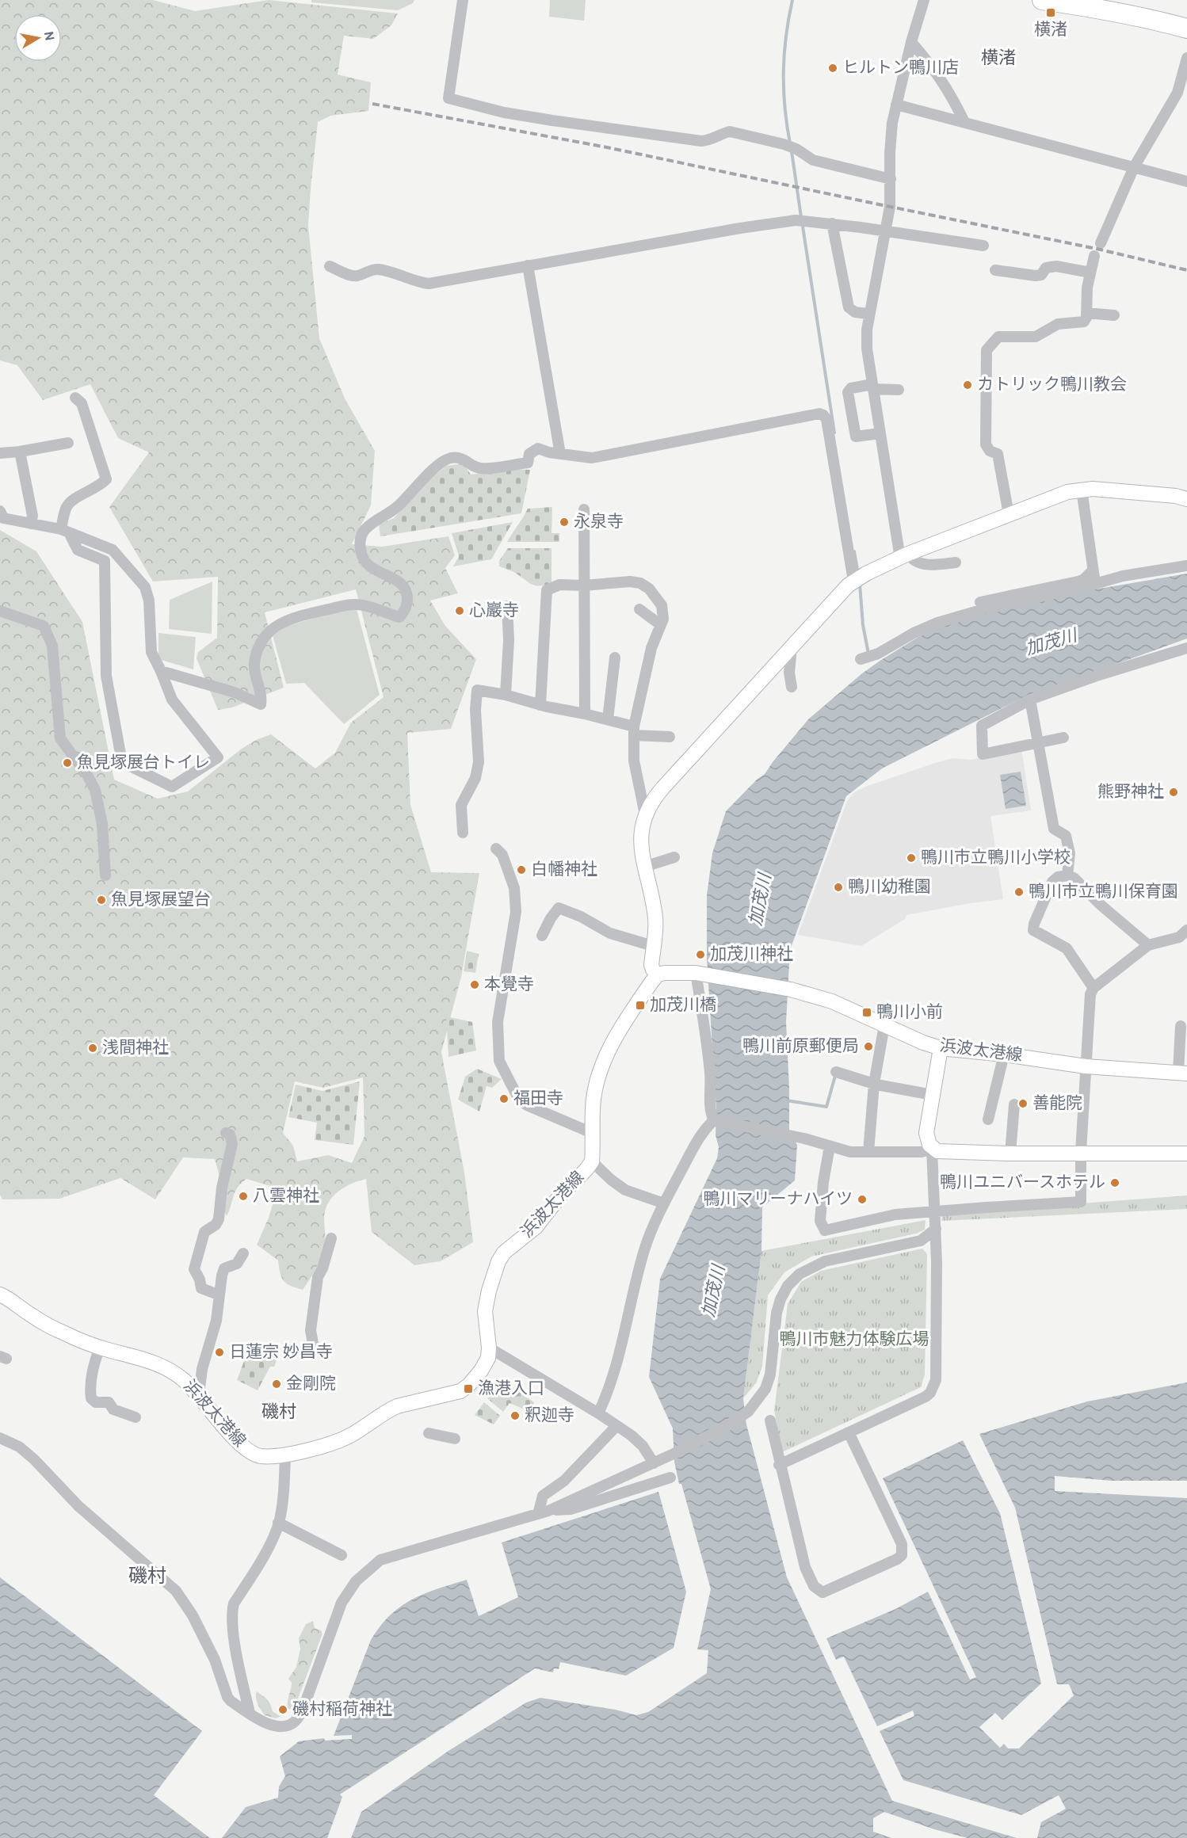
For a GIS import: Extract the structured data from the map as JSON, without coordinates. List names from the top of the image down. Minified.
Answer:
{"streets":{"main road":["浜波太港線"]},"districts":["横渚","磯村","磯村"],"water":["加茂川"],"parks":["鴨川市魅力体験広場"],"places":{"transit":["横渚","加茂川橋","鴨川小前","漁港入口"],"other":["ヒルトン鴨川店","カトリック鴨川教会","永泉寺","心巖寺","魚見塚展台トイレ","熊野神社","鴨川市立鴨川小学校","白幡神社","鴨川幼稚園","鴨川市立鴨川保育園","魚見塚展望台","加茂川神社","本覺寺","鴨川前原郵便局","浅間神社","福田寺","善能院","鴨川ユニバースホテル","八雲神社","鴨川マリーナハイツ","日蓮宗 妙昌寺","金剛院","釈迦寺","磯村稲荷神社"]},"north":"right"}
